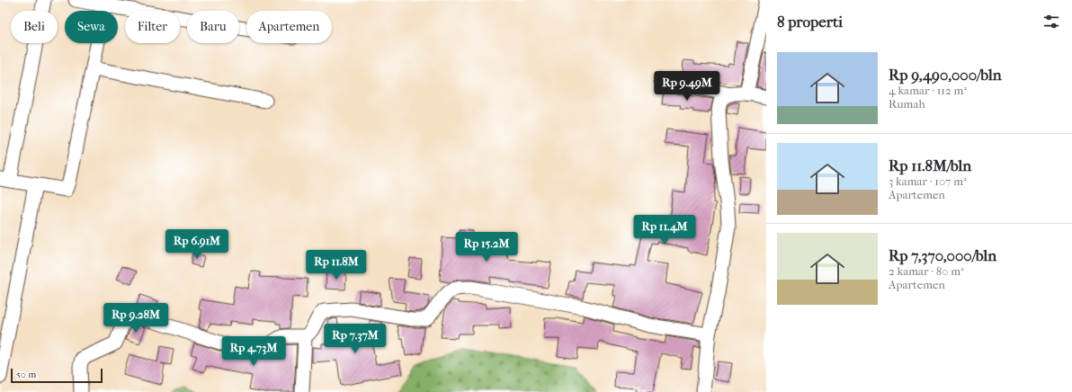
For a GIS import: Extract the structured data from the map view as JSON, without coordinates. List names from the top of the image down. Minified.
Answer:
{"scale_bar":"50 m","page":{"heading":"8 properti","chip":["Beli","Sewa","Filter","Baru","Apartemen"],"list":[{"name":"Rp 9,490,000/bln","note":"4 kamar · 112 m² · Rumah"},{"name":"Rp 11.8M/bln","note":"3 kamar · 107 m² · Apartemen"},{"name":"Rp 7,370,000/bln","note":"2 kamar · 80 m² · Apartemen"}],"price":["Rp 9.49M","Rp 11.4M","Rp 6.91M","Rp 15.2M","Rp 11.8M","Rp 9.28M","Rp 7.37M","Rp 4.73M"],"scale":"50 m"}}
